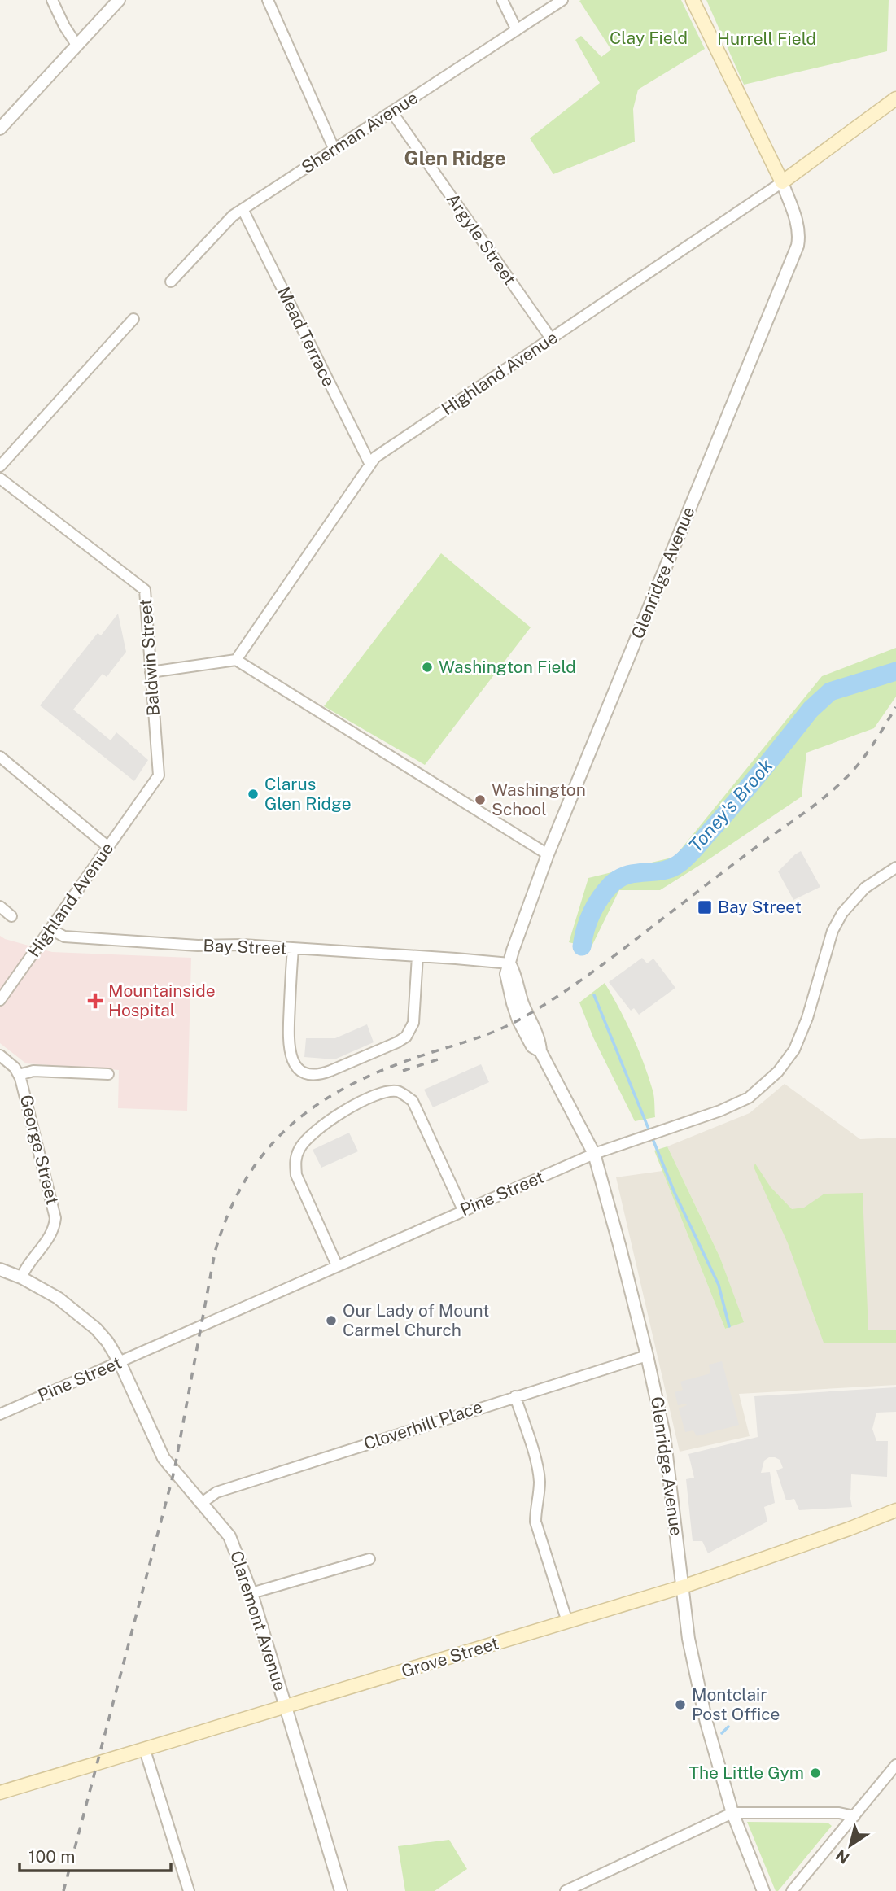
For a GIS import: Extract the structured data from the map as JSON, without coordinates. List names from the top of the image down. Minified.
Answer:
{"streets":{"main road":["Highland Avenue","Grove Street"],"street":["Sherman Avenue","Argyle Street","Mead Terrace","Glenridge Avenue","Baldwin Street","Bay Street","George Street","Pine Street","Cloverhill Place","Claremont Avenue"]},"crossings":[["Sherman Avenue","Argyle Street"],["Sherman Avenue","Mead Terrace"],["Argyle Street","Highland Avenue"],["Mead Terrace","Highland Avenue"],["Highland Avenue","Glenridge Avenue"],["Highland Avenue","Baldwin Street"],["Highland Avenue","Bay Street"],["Glenridge Avenue","Bay Street"],["Glenridge Avenue","Pine Street"],["Glenridge Avenue","Cloverhill Place"],["Glenridge Avenue","Grove Street"],["George Street","Claremont Avenue"],["Pine Street","Claremont Avenue"],["Cloverhill Place","Claremont Avenue"],["Claremont Avenue","Grove Street"]],"districts":["Glen Ridge"],"water":["Toney's Brook"],"parks":["Clay Field","Hurrell Field"],"places":{"other":["Washington Field","Clarus Glen Ridge","Washington School","Our Lady of Mount Carmel Church","Montclair Post Office","The Little Gym"],"transit":["Bay Street"],"health":["Mountainside Hospital"]},"scale_bar":"100 m","north":"bottom left"}
